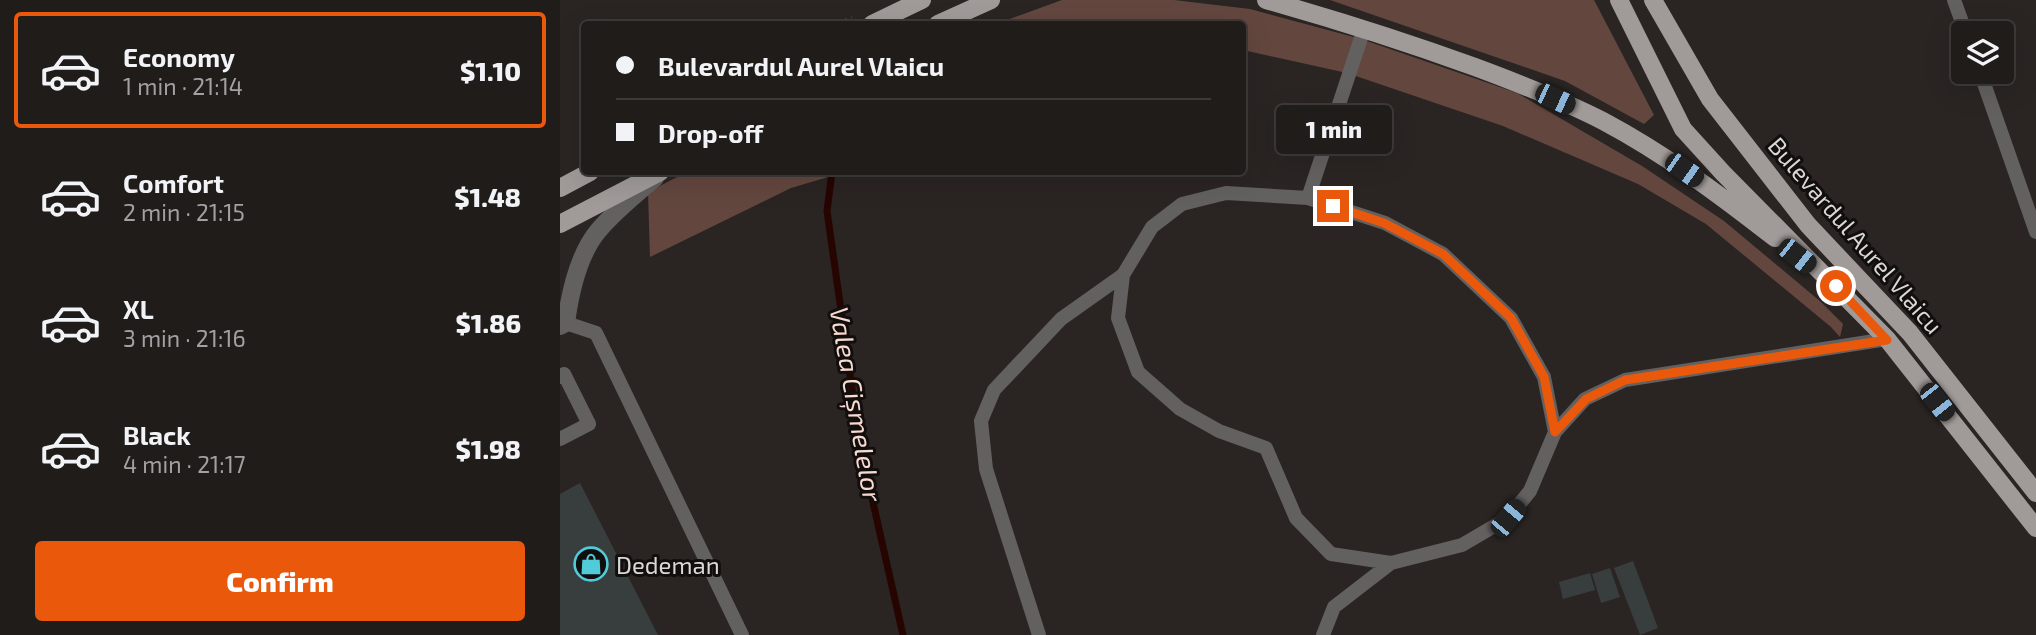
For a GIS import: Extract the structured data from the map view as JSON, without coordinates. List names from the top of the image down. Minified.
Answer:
{"streets":{"main road":["Bulevardul Aurel Vlaicu"]},"water":["Valea Cișmelelor"],"places":{"shop":["Dedeman"]},"page":{"list":[{"name":"Economy","note":"1 min · 21:14","value":"$1.10"},{"name":"Comfort","note":"2 min · 21:15","value":"$1.48"},{"name":"XL","note":"3 min · 21:16","value":"$1.86"},{"name":"Black","note":"4 min · 21:17","value":"$1.98"}],"banner":["Bulevardul Aurel Vlaicu","Drop-off"],"bubble":"1 min","buttons":"Confirm"}}
